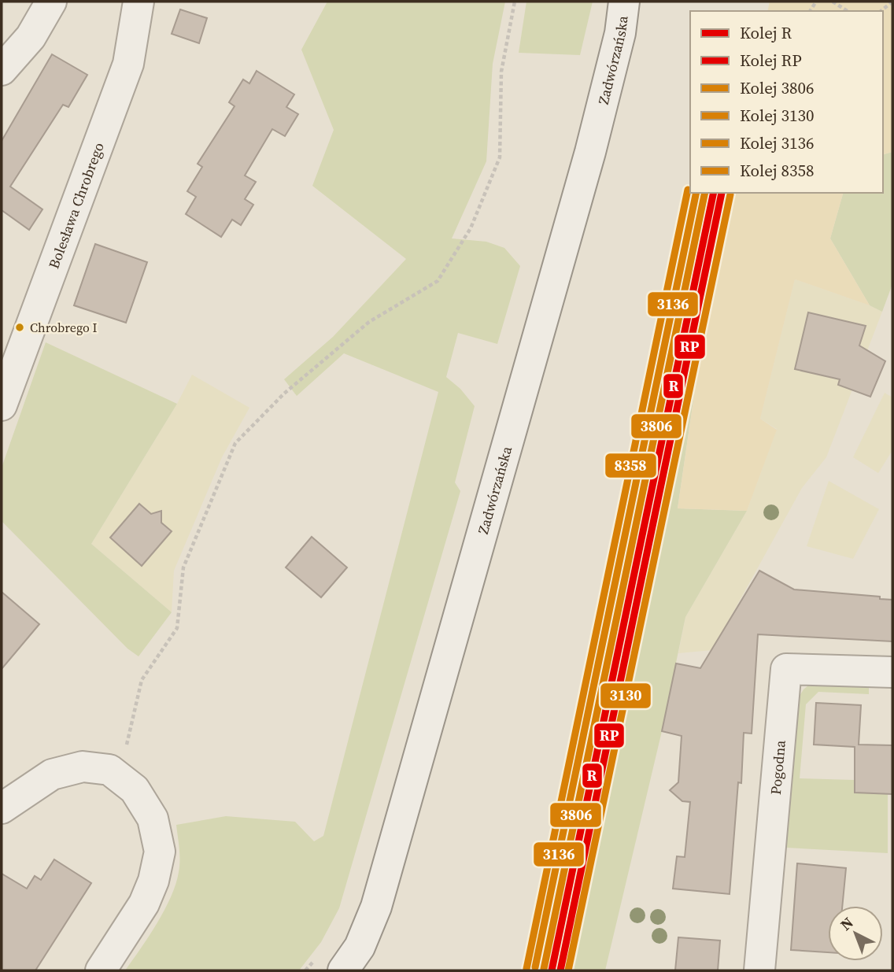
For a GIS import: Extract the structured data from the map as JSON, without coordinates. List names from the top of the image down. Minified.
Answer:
{"streets":{"street":["Zadwórzańska","Bolesława Chrobrego","Pogodna"]},"places":["Chrobrego I"],"lines":["rail line 8358","rail line R","rail line RP","rail line 3806","rail line 3136","rail line 3130"],"legend":["Kolej R","Kolej RP","Kolej 3806","Kolej 3130","Kolej 3136","Kolej 8358"],"north":"top left"}
